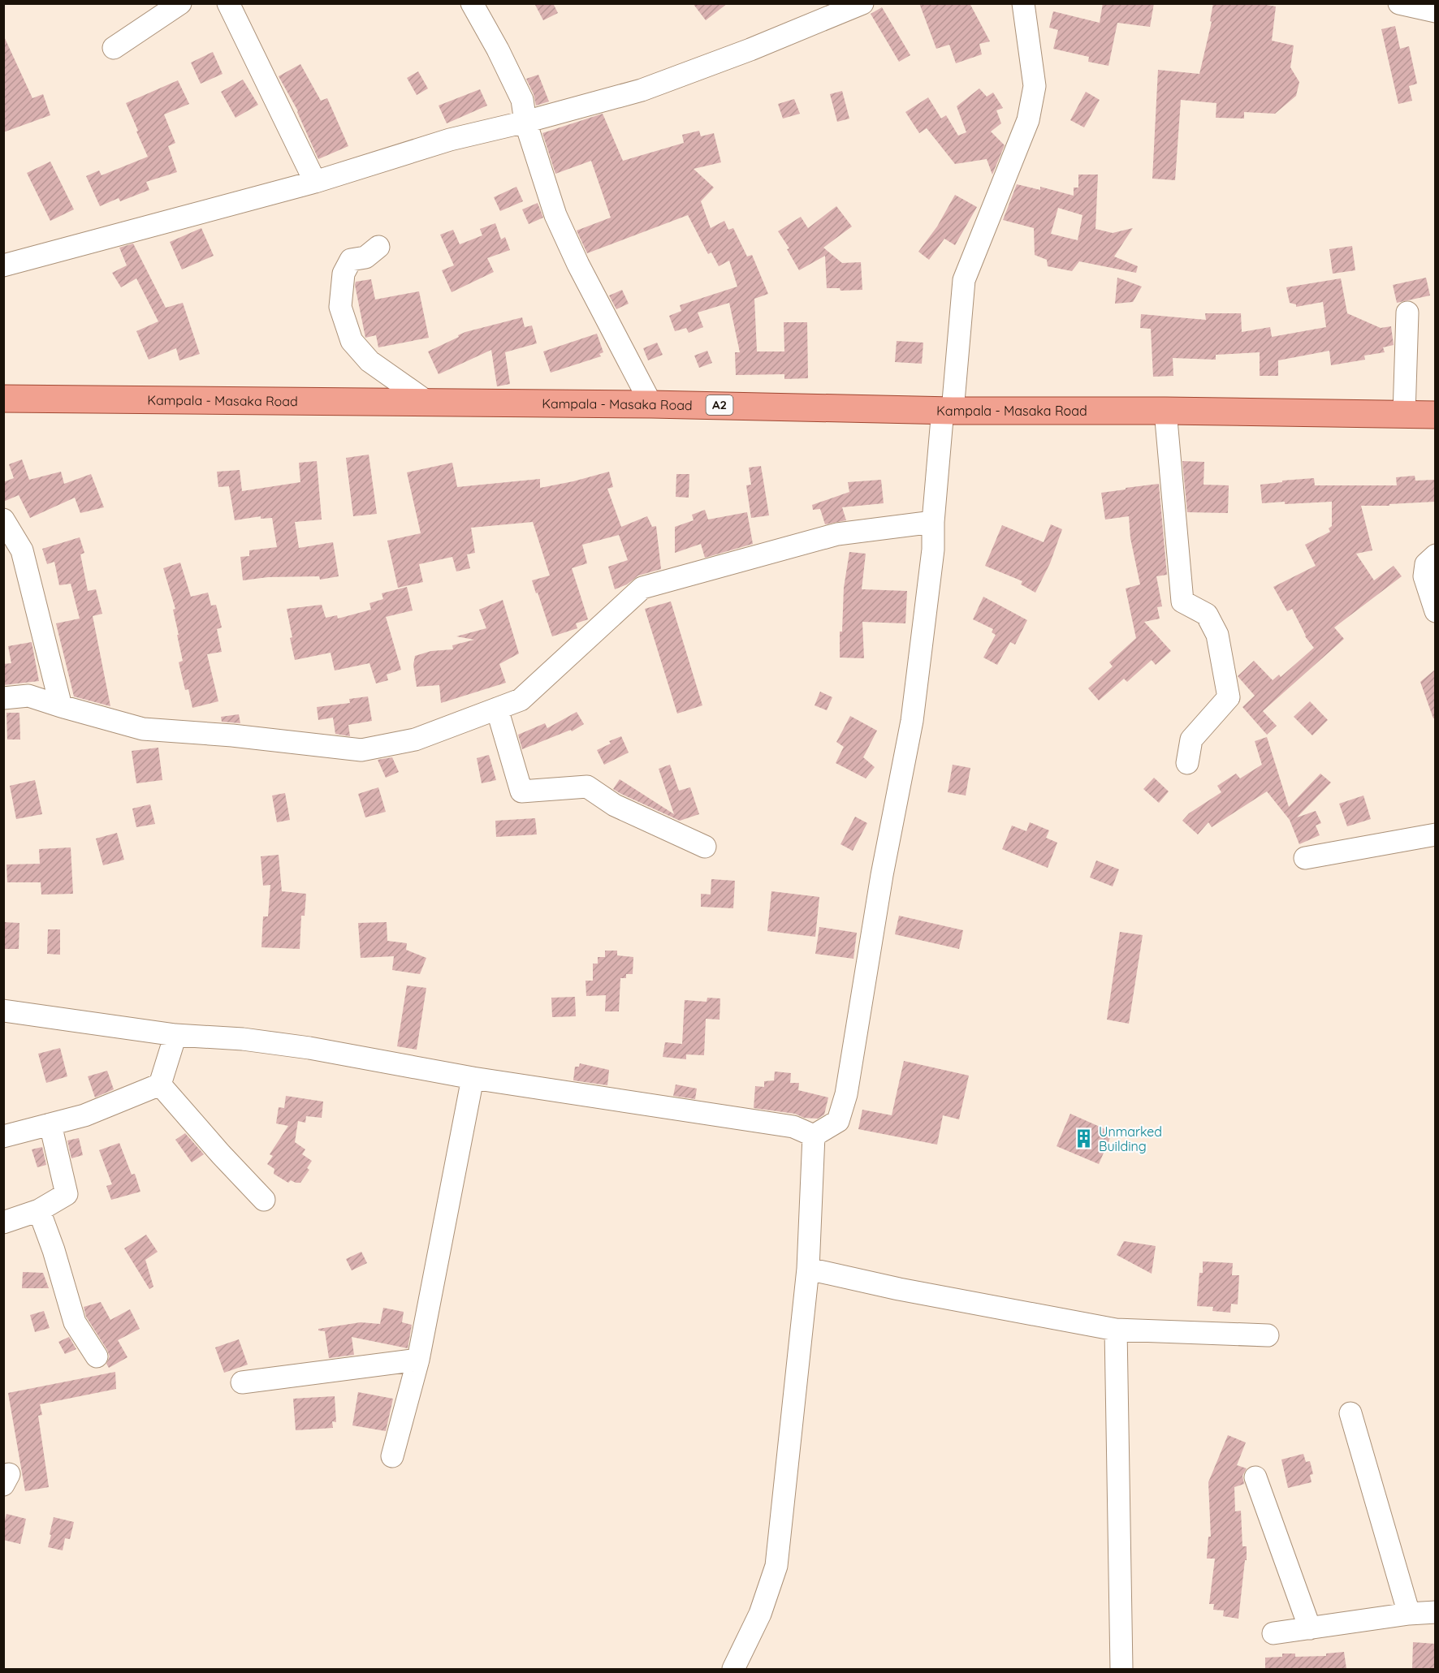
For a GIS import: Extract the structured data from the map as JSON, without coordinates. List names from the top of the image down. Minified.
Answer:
{"streets":{"main road":["Kampala - Masaka Road","A2"]},"places":{"building":["Unmarked Building"]}}
